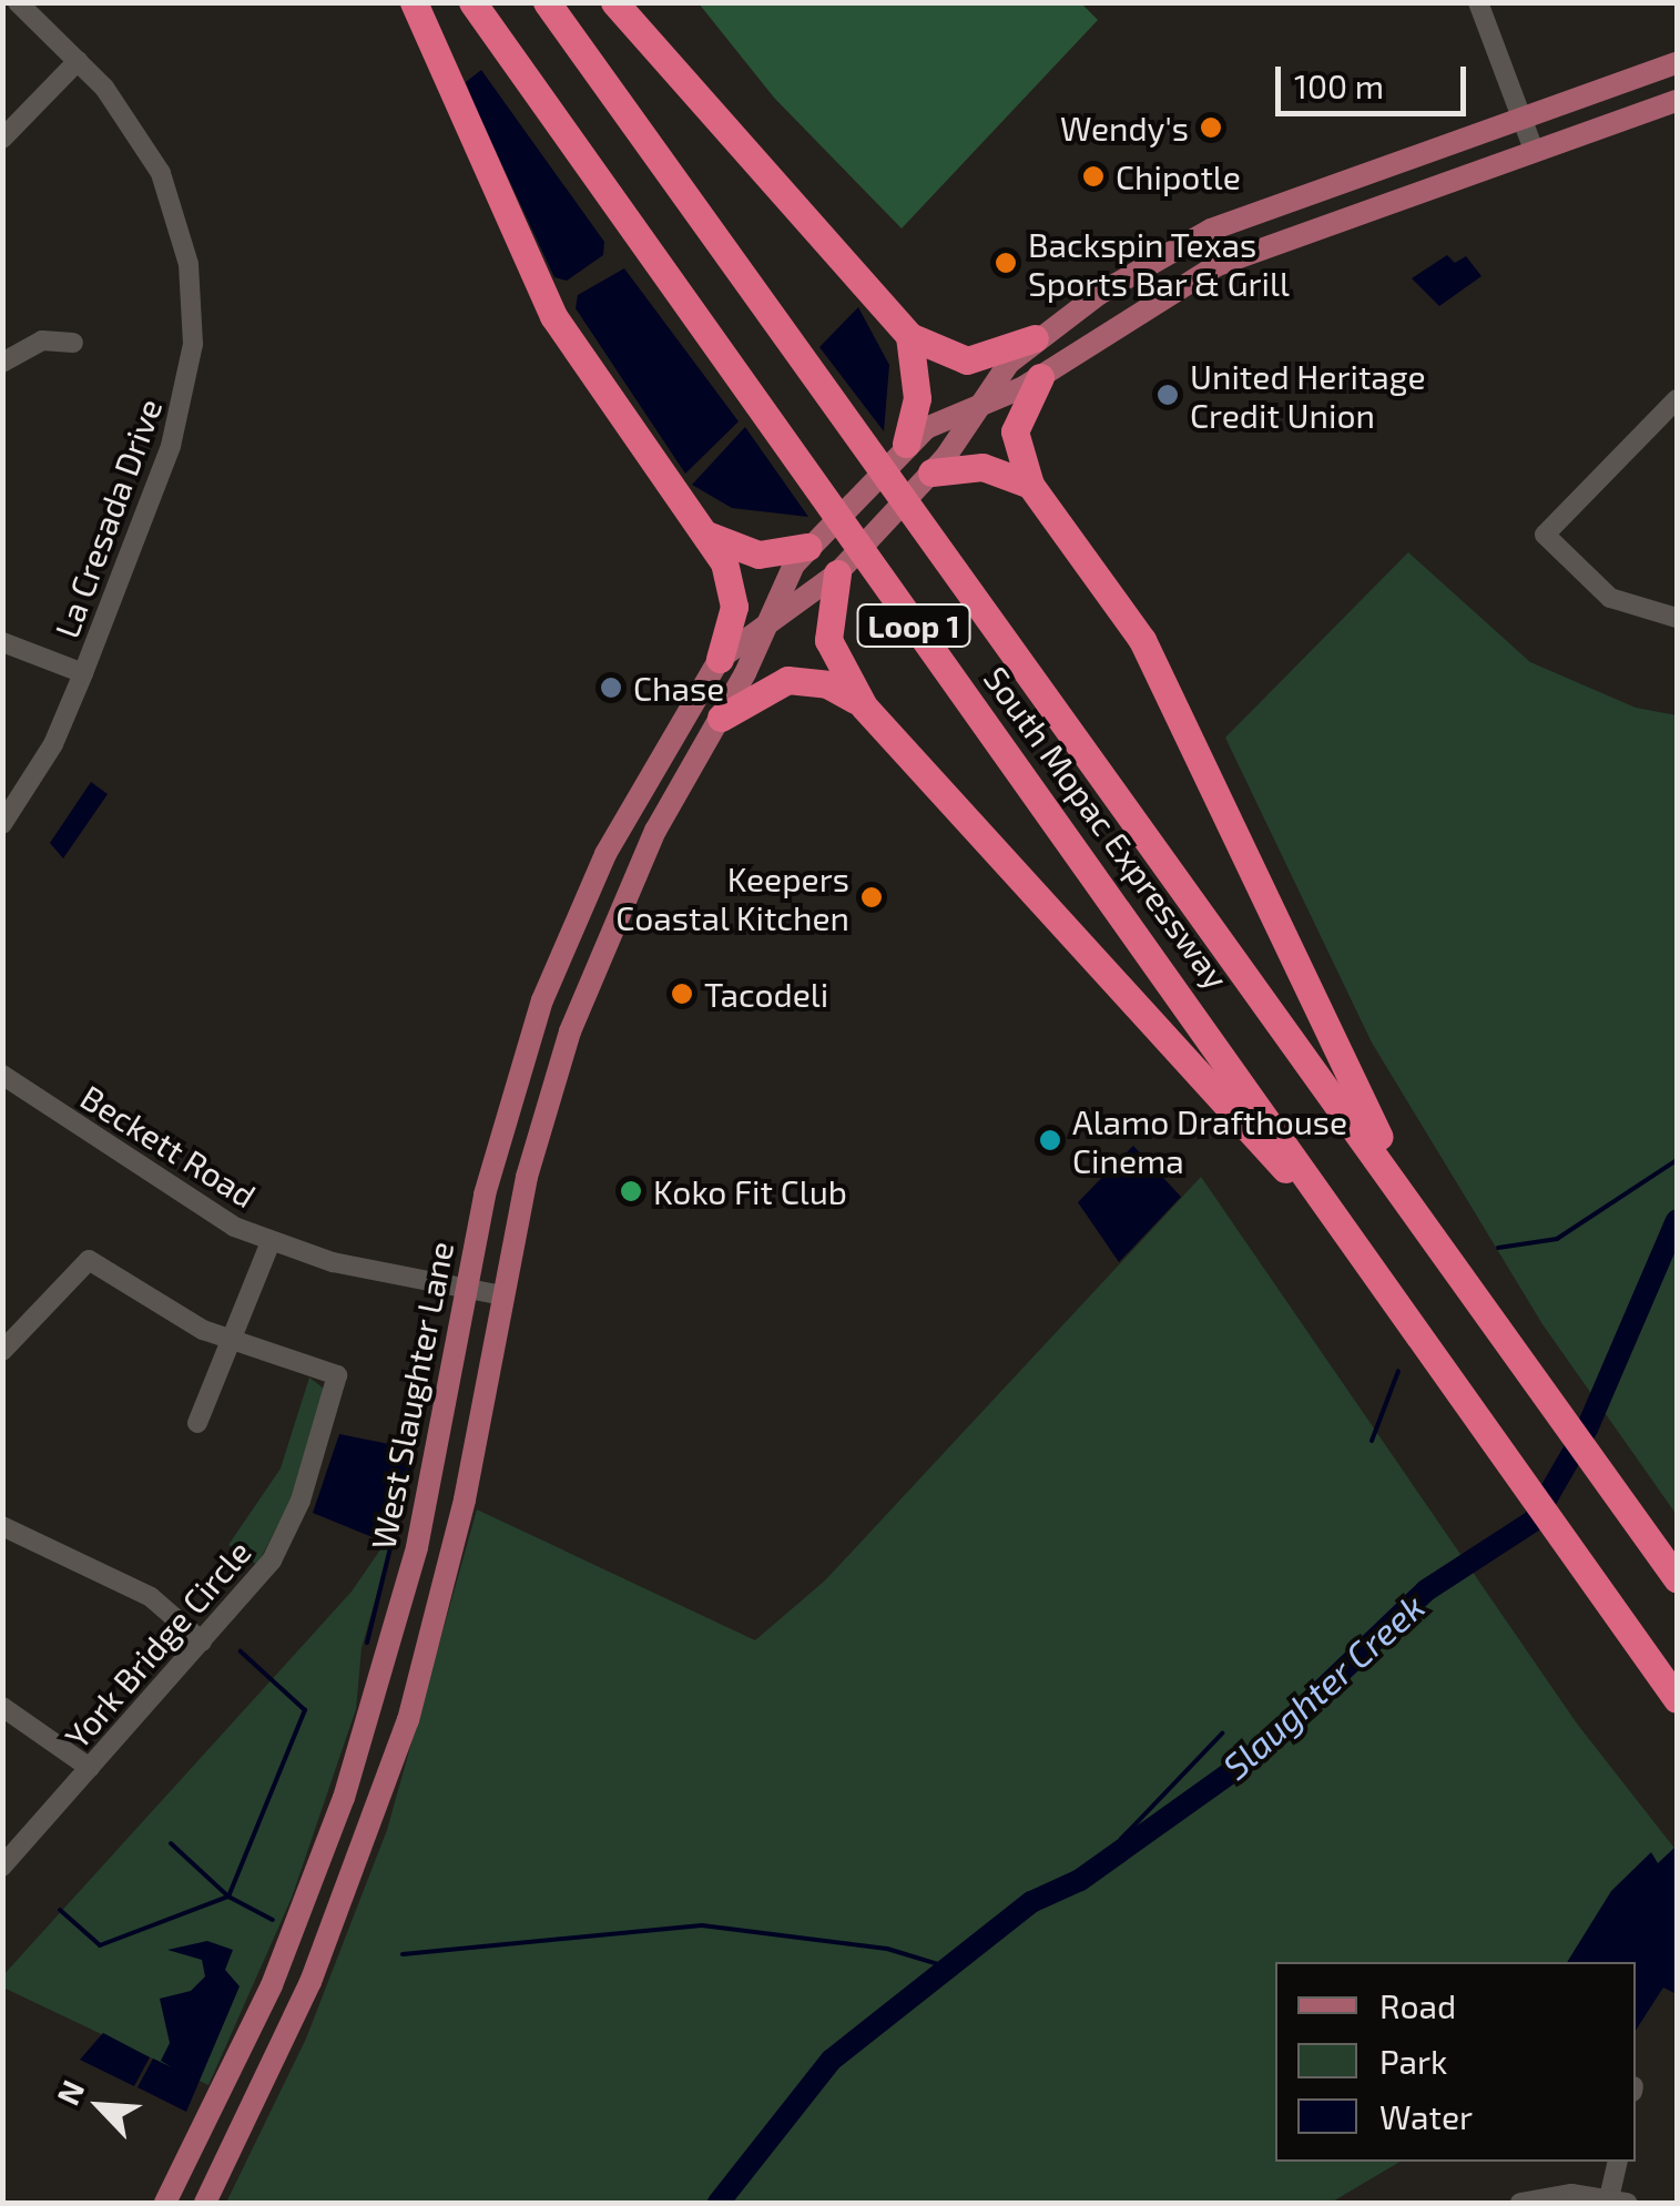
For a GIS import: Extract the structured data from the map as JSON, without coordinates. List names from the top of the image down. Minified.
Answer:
{"streets":{"highway":["Loop 1","South Mopac Expressway"],"main road":["West Slaughter Lane"],"street":["La Cresada Drive","Beckett Road","York Bridge Circle"]},"crossings":[["Beckett Road","West Slaughter Lane"]],"water":["Slaughter Creek"],"places":["Wendy's","Chipotle","Backspin Texas Sports Bar & Grill","United Heritage Credit Union","Chase","Keepers Coastal Kitchen","Tacodeli","Alamo Drafthouse Cinema","Koko Fit Club"],"legend":["Road","Park","Water"],"scale_bar":"100 m","north":"top left"}
